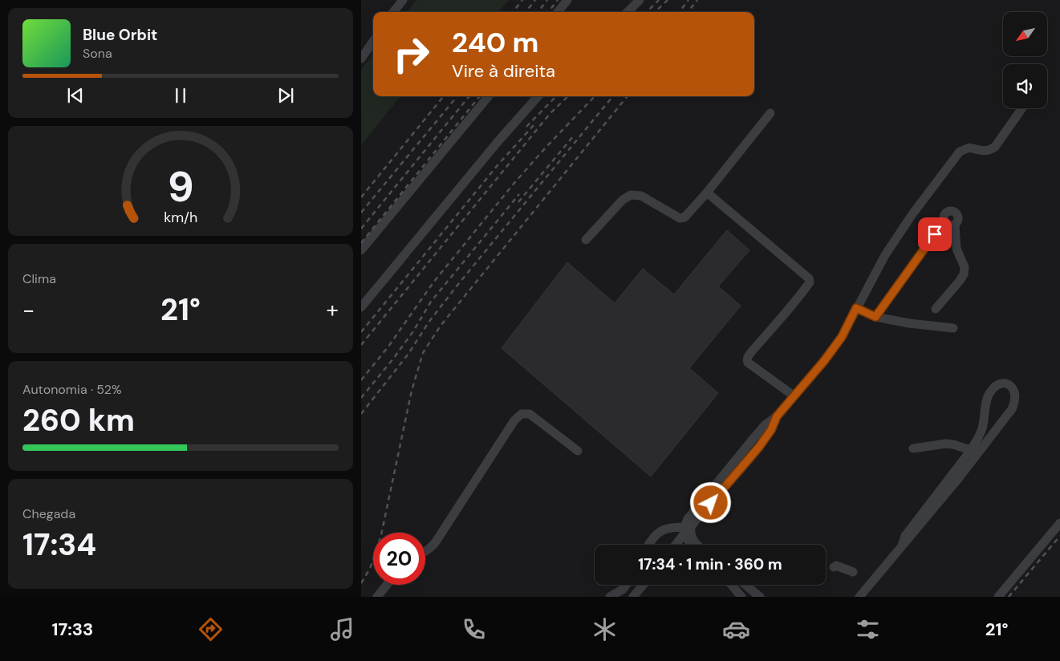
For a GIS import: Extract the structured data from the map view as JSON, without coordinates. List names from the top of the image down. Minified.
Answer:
{"north":"bottom left","page":{"turn":["240 m","Vire à direita"],"song":["Blue Orbit","Sona"],"tile":["Clima",["Autonomia · 52%","260 km"],["Chegada","17:34"]],"heat":["−","21°","+"],"limit":"20","trip":"17:34 · 1 min · 360 m","tabs":["17:33","21°"],"gauge":["9","km/h"]}}
